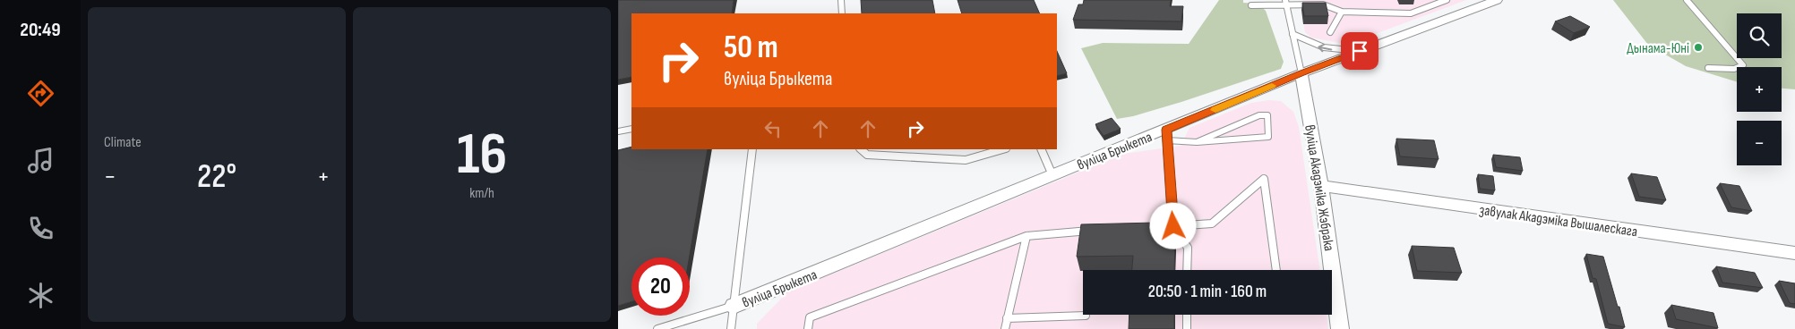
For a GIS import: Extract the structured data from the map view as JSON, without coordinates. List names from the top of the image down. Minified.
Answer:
{"streets":{"street":["вуліца Брыкета","вуліца Акадэміка Жэбрака","завулак Акадэміка Вышалескага"]},"crossings":[["вуліца Брыкета","вуліца Акадэміка Жэбрака"],["вуліца Акадэміка Жэбрака","завулак Акадэміка Вышалескага"]],"places":["Дынама-Юні"],"page":{"tabs":"20:49","tile":["Climate",["16","km/h"]],"map_buttons":["+","−"],"turn":["50 m","вуліца Брыкета"],"heat":["−","22°","+"],"limit":"20","trip":"20:50 · 1 min · 160 m"}}
